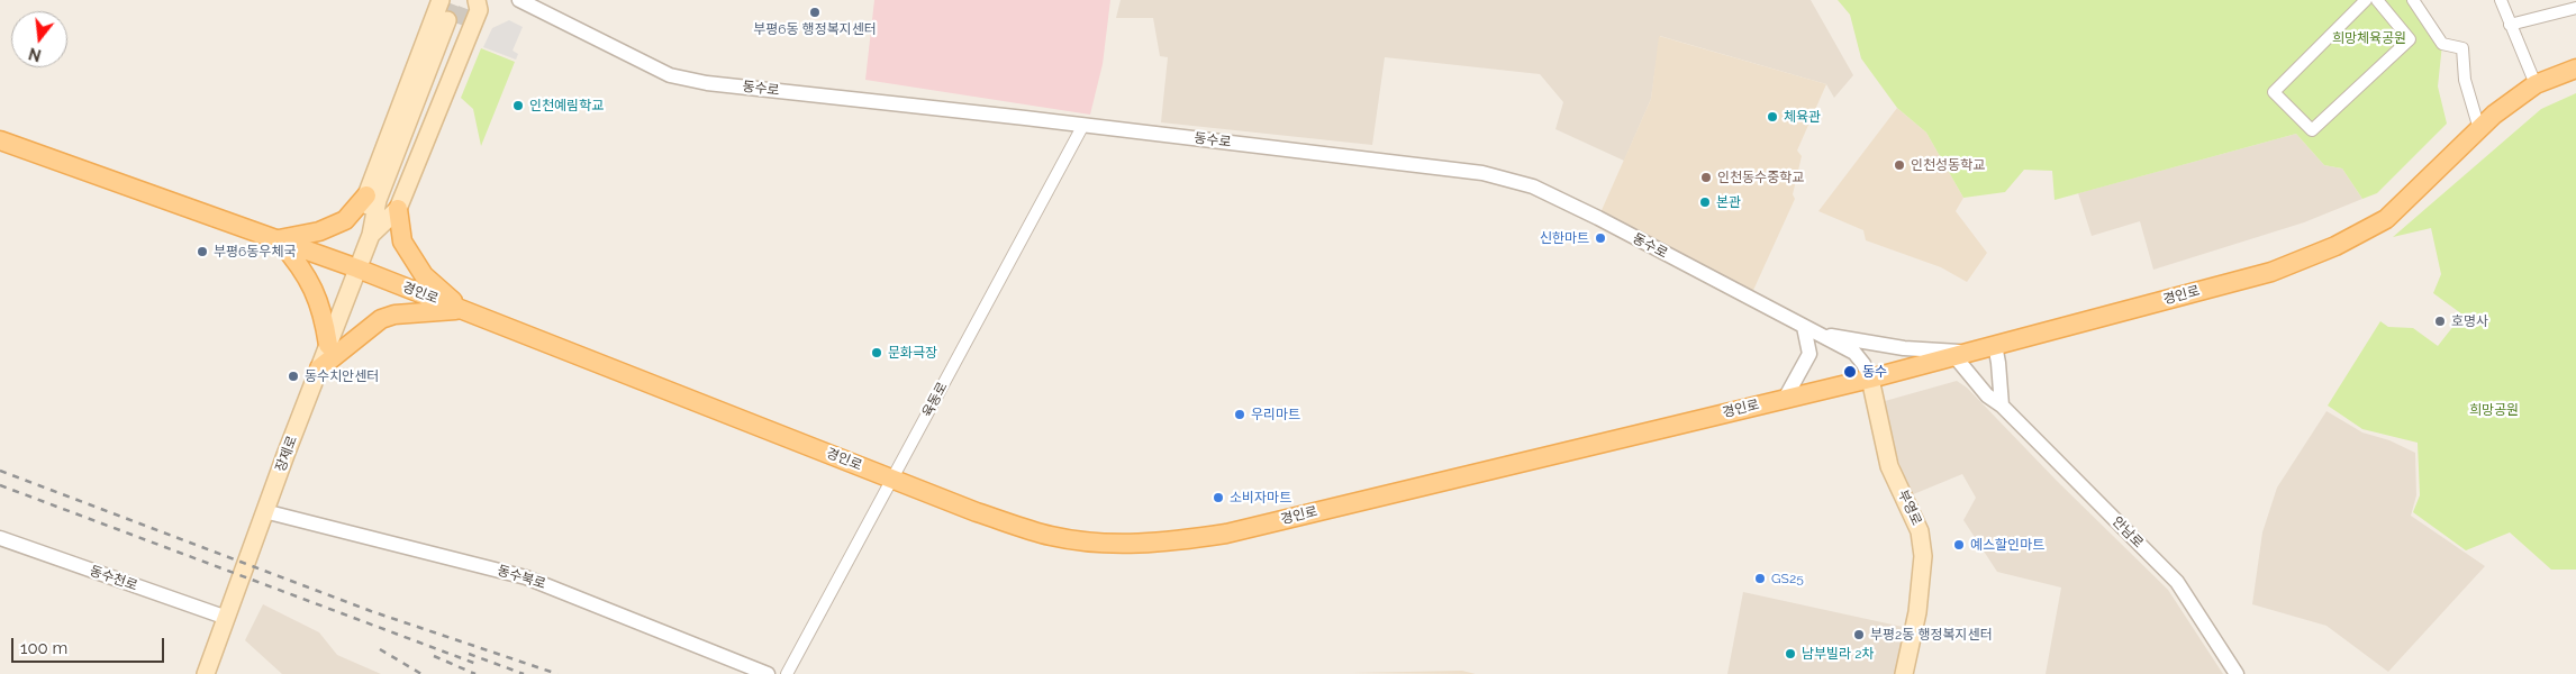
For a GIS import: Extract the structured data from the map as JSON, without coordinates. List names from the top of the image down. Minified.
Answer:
{"streets":{"main road":["경인로","장제로","부영로"],"street":["동수로","육동로","안남로","동수북로","동수천로"]},"crossings":[["동수로","경인로"],["동수로","육동로"],["동수로","부영로"],["경인로","육동로"],["경인로","장제로"],["경인로","부영로"],["경인로","안남로"],["장제로","동수북로"],["장제로","동수천로"]],"parks":["희망체육공원","희망공원"],"places":["부평6동 행정복지센터","인천예림학교","체육관","인천성동학교","인천동수중학교","본관","신한마트","부평6동우체국","호명사","문화극장","동수","동수치안센터","우리마트","소비자마트","예스할인마트","GS25","부평2동 행정복지센터","남부빌라 2차"],"scale_bar":"100 m","north":"bottom"}
